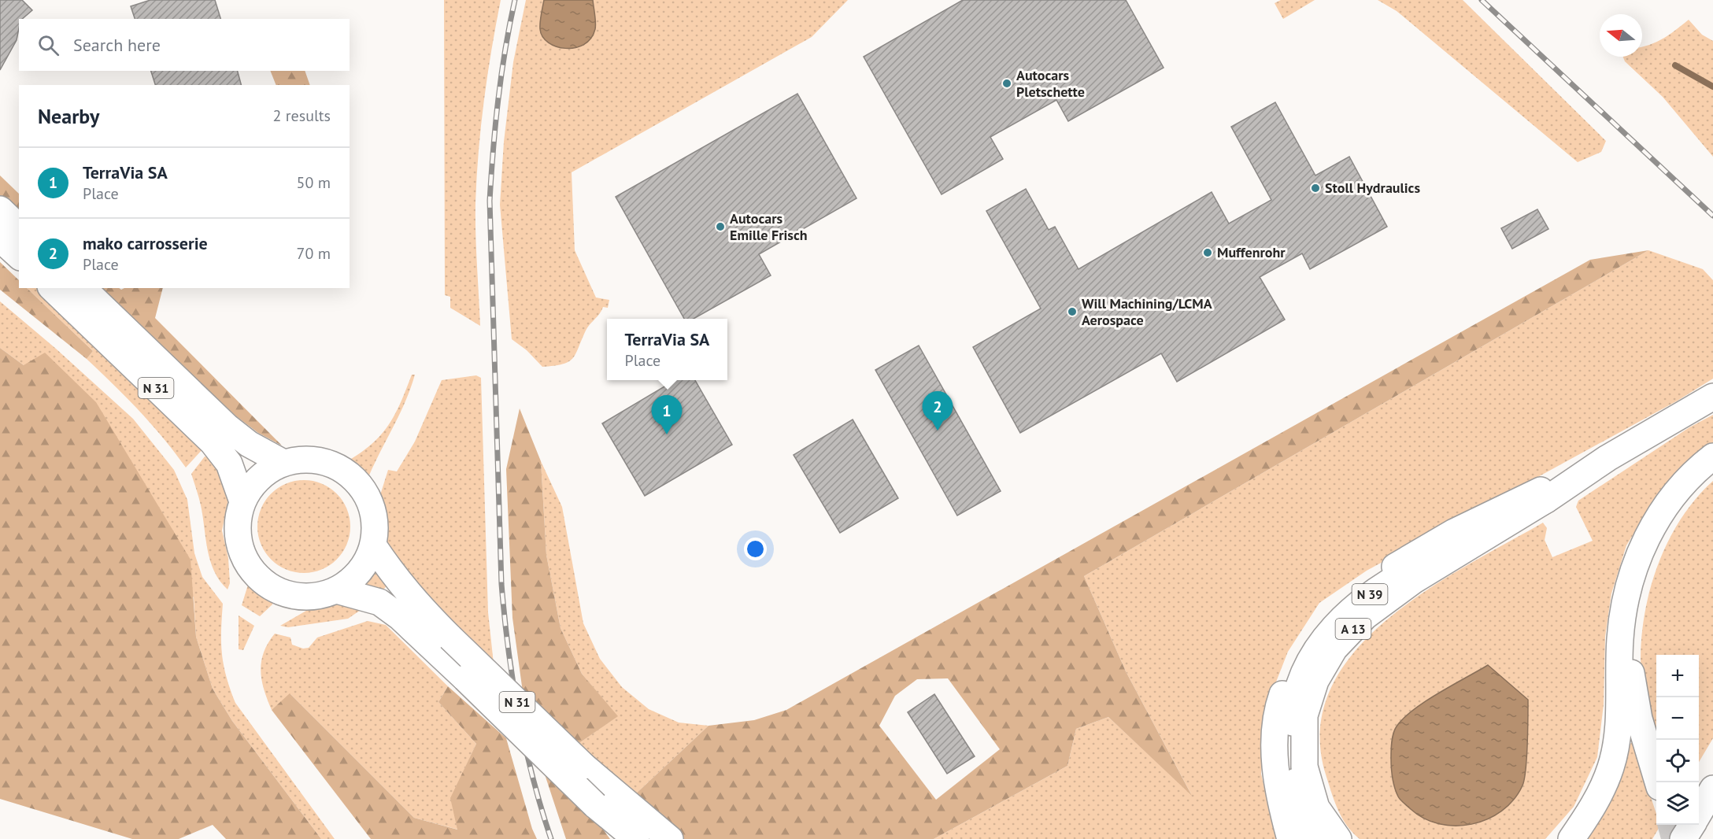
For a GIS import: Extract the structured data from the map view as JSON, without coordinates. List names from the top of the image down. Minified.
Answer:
{"streets":{"main road":["N 31","N 39","A 13"]},"crossings":[["N 39","A 13"]],"places":["Autocars Pletschette","Stoll Hydraulics","Autocars Emille Frisch","Muffenrohr","Will Machining/LCMA Aerospace"],"north":"left","page":{"search":"Search here","heading":["Nearby","2 results"],"list":[{"mark":"1","name":"TerraVia SA","note":"Place","value":"50 m"},{"mark":"2","name":"mako carrosserie","note":"Place","value":"70 m"}],"popup":["TerraVia SA","Place"],"pins":["2","1"],"map_buttons":["+","−"]}}
